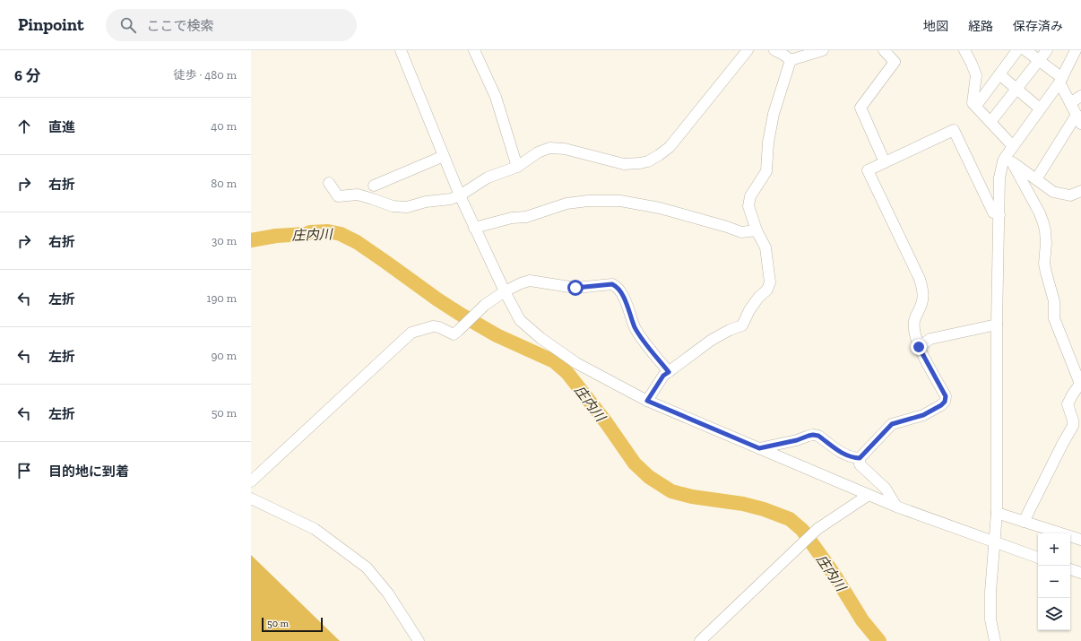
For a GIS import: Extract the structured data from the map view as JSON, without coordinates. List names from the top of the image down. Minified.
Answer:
{"water":["庄内川"],"scale_bar":"50 m","page":{"header":"Pinpoint","search":"ここで検索","nav":["地図","経路","保存済み"],"heading":["6 分","徒歩 · 480 m"],"list":[["直進","40 m"],["右折","80 m"],["右折","30 m"],["左折","190 m"],["左折","90 m"],["左折","50 m"],"目的地に到着"],"map_buttons":["+","−"],"scale":"50 m"}}
